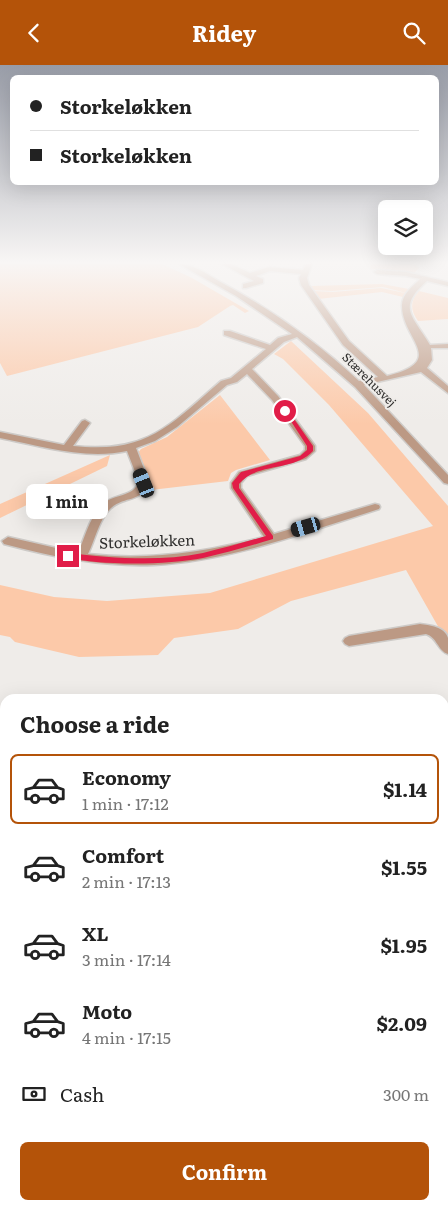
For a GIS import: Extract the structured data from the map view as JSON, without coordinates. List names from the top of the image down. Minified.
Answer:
{"streets":{"street":["Stærehusvej","Storkeløkken"]},"page":{"header":"Ridey","banner":["Storkeløkken","Storkeløkken"],"bubble":"1 min","heading":"Choose a ride","list":[{"name":"Economy","note":"1 min · 17:12","value":"$1.14"},{"name":"Comfort","note":"2 min · 17:13","value":"$1.55"},{"name":"XL","note":"3 min · 17:14","value":"$1.95"},{"name":"Moto","note":"4 min · 17:15","value":"$2.09"}],"pay":["Cash","300 m"],"buttons":"Confirm"}}
